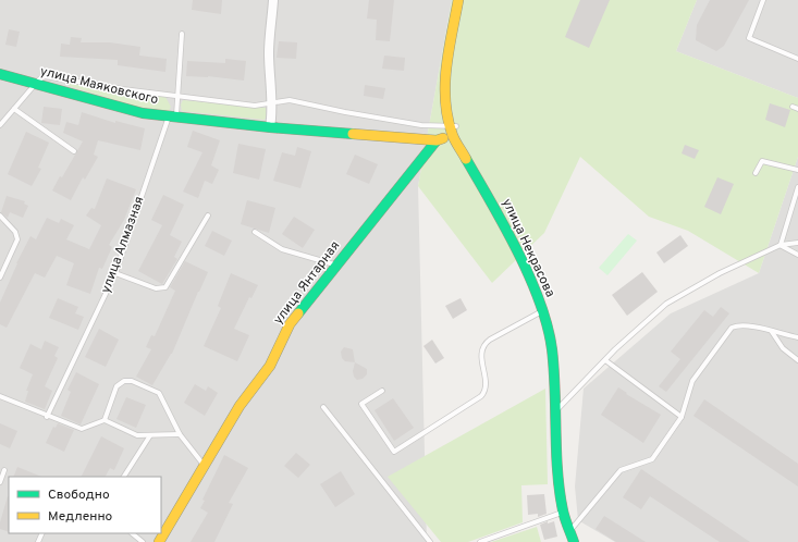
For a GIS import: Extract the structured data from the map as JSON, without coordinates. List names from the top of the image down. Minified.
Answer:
{"streets":{"street":["улица Маяковского","улица Некрасова","улица Янтарная"],"lane":["улица Алмазная"]},"crossings":[["улица Маяковского","улица Алмазная"],["улица Маяковского","улица Некрасова"],["улица Маяковского","улица Янтарная"]],"legend":["Свободно","Медленно"]}
